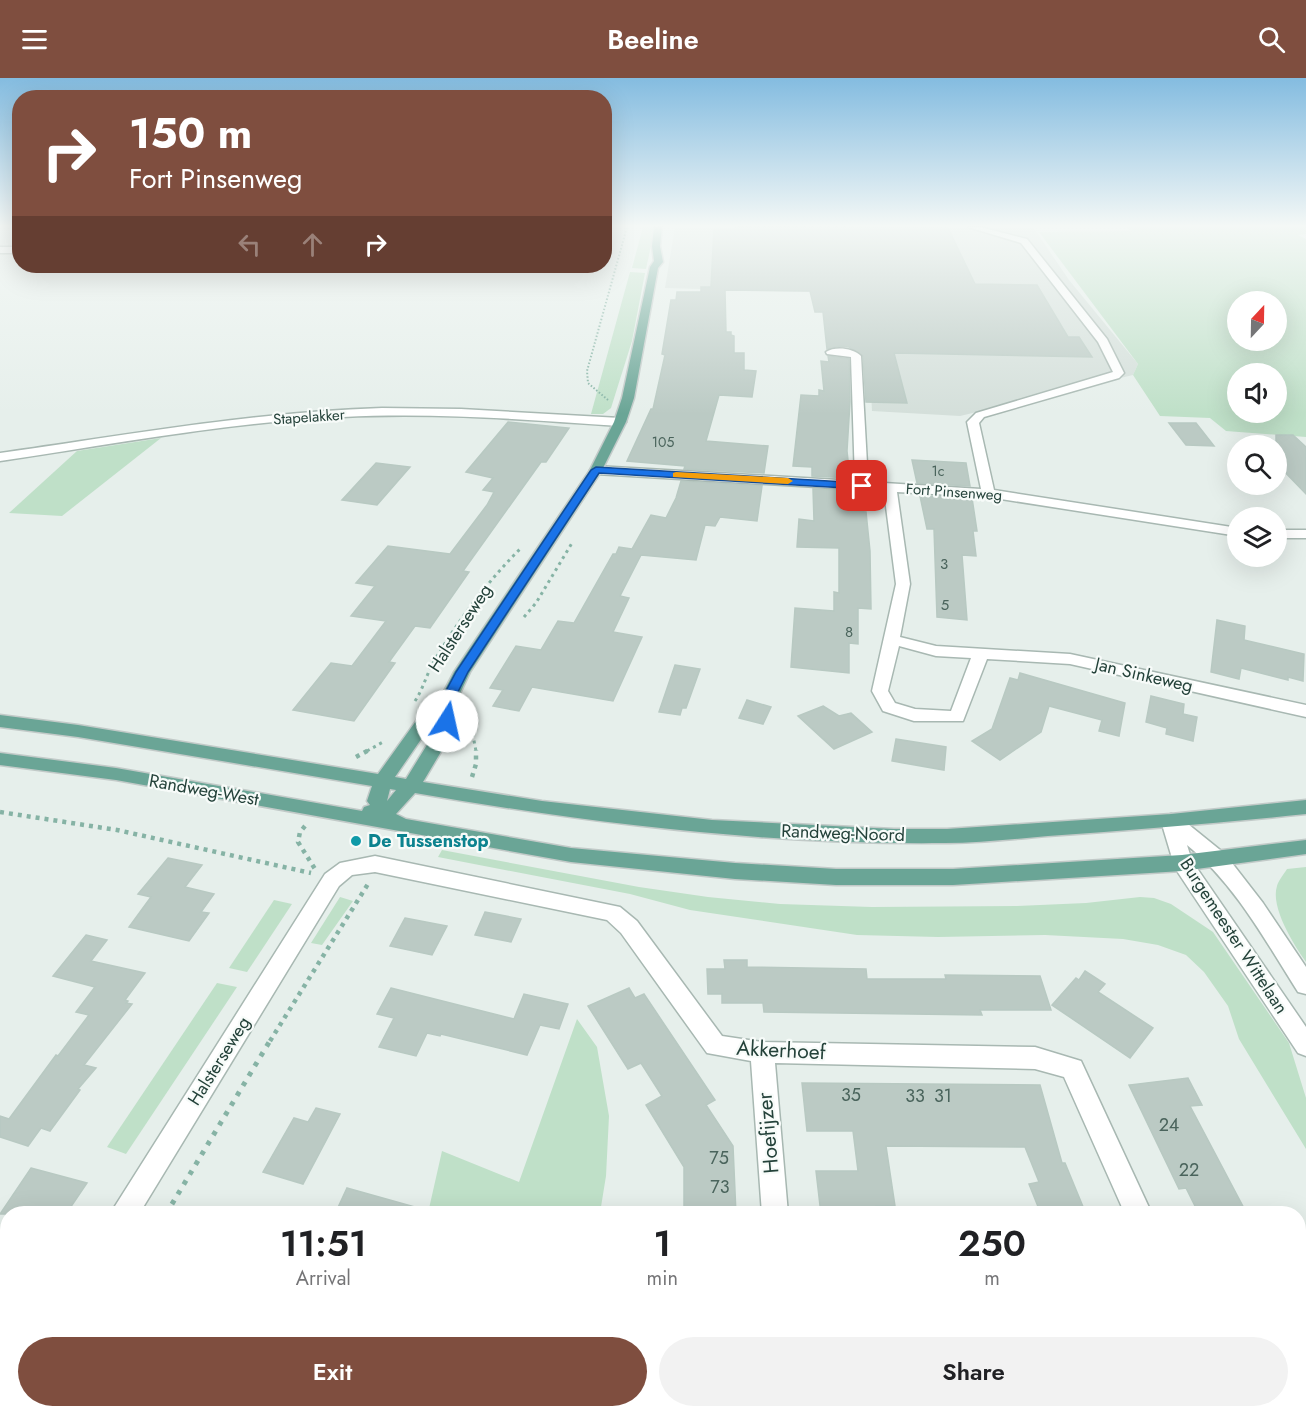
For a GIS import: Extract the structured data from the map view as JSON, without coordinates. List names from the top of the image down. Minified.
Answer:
{"streets":{"main road":["Halsterseweg","Randweg-West","Randweg-Noord"],"street":["Stapelakker","Fort Pinsenweg","Jan Sinkeweg","Burgemeester Wittelaan","Akkerhoef","Hoefijzer"]},"crossings":[["Stapelakker","Halsterseweg"],["Fort Pinsenweg","Halsterseweg"],["Halsterseweg","Randweg-West"],["Halsterseweg","Randweg-Noord"],["Halsterseweg","Akkerhoef"],["Randweg-West","Randweg-Noord"],["Randweg-Noord","Burgemeester Wittelaan"],["Akkerhoef","Hoefijzer"]],"places":["De Tussenstop"],"house_numbers":["105","1c","3","5","8","35","33","31","24","75","22","73"],"north":"top","page":{"header":"Beeline","turn":["150 m","Fort Pinsenweg"],"eta":["11:51","Arrival","1","min","250","m"],"buttons":["Exit","Share"]}}
